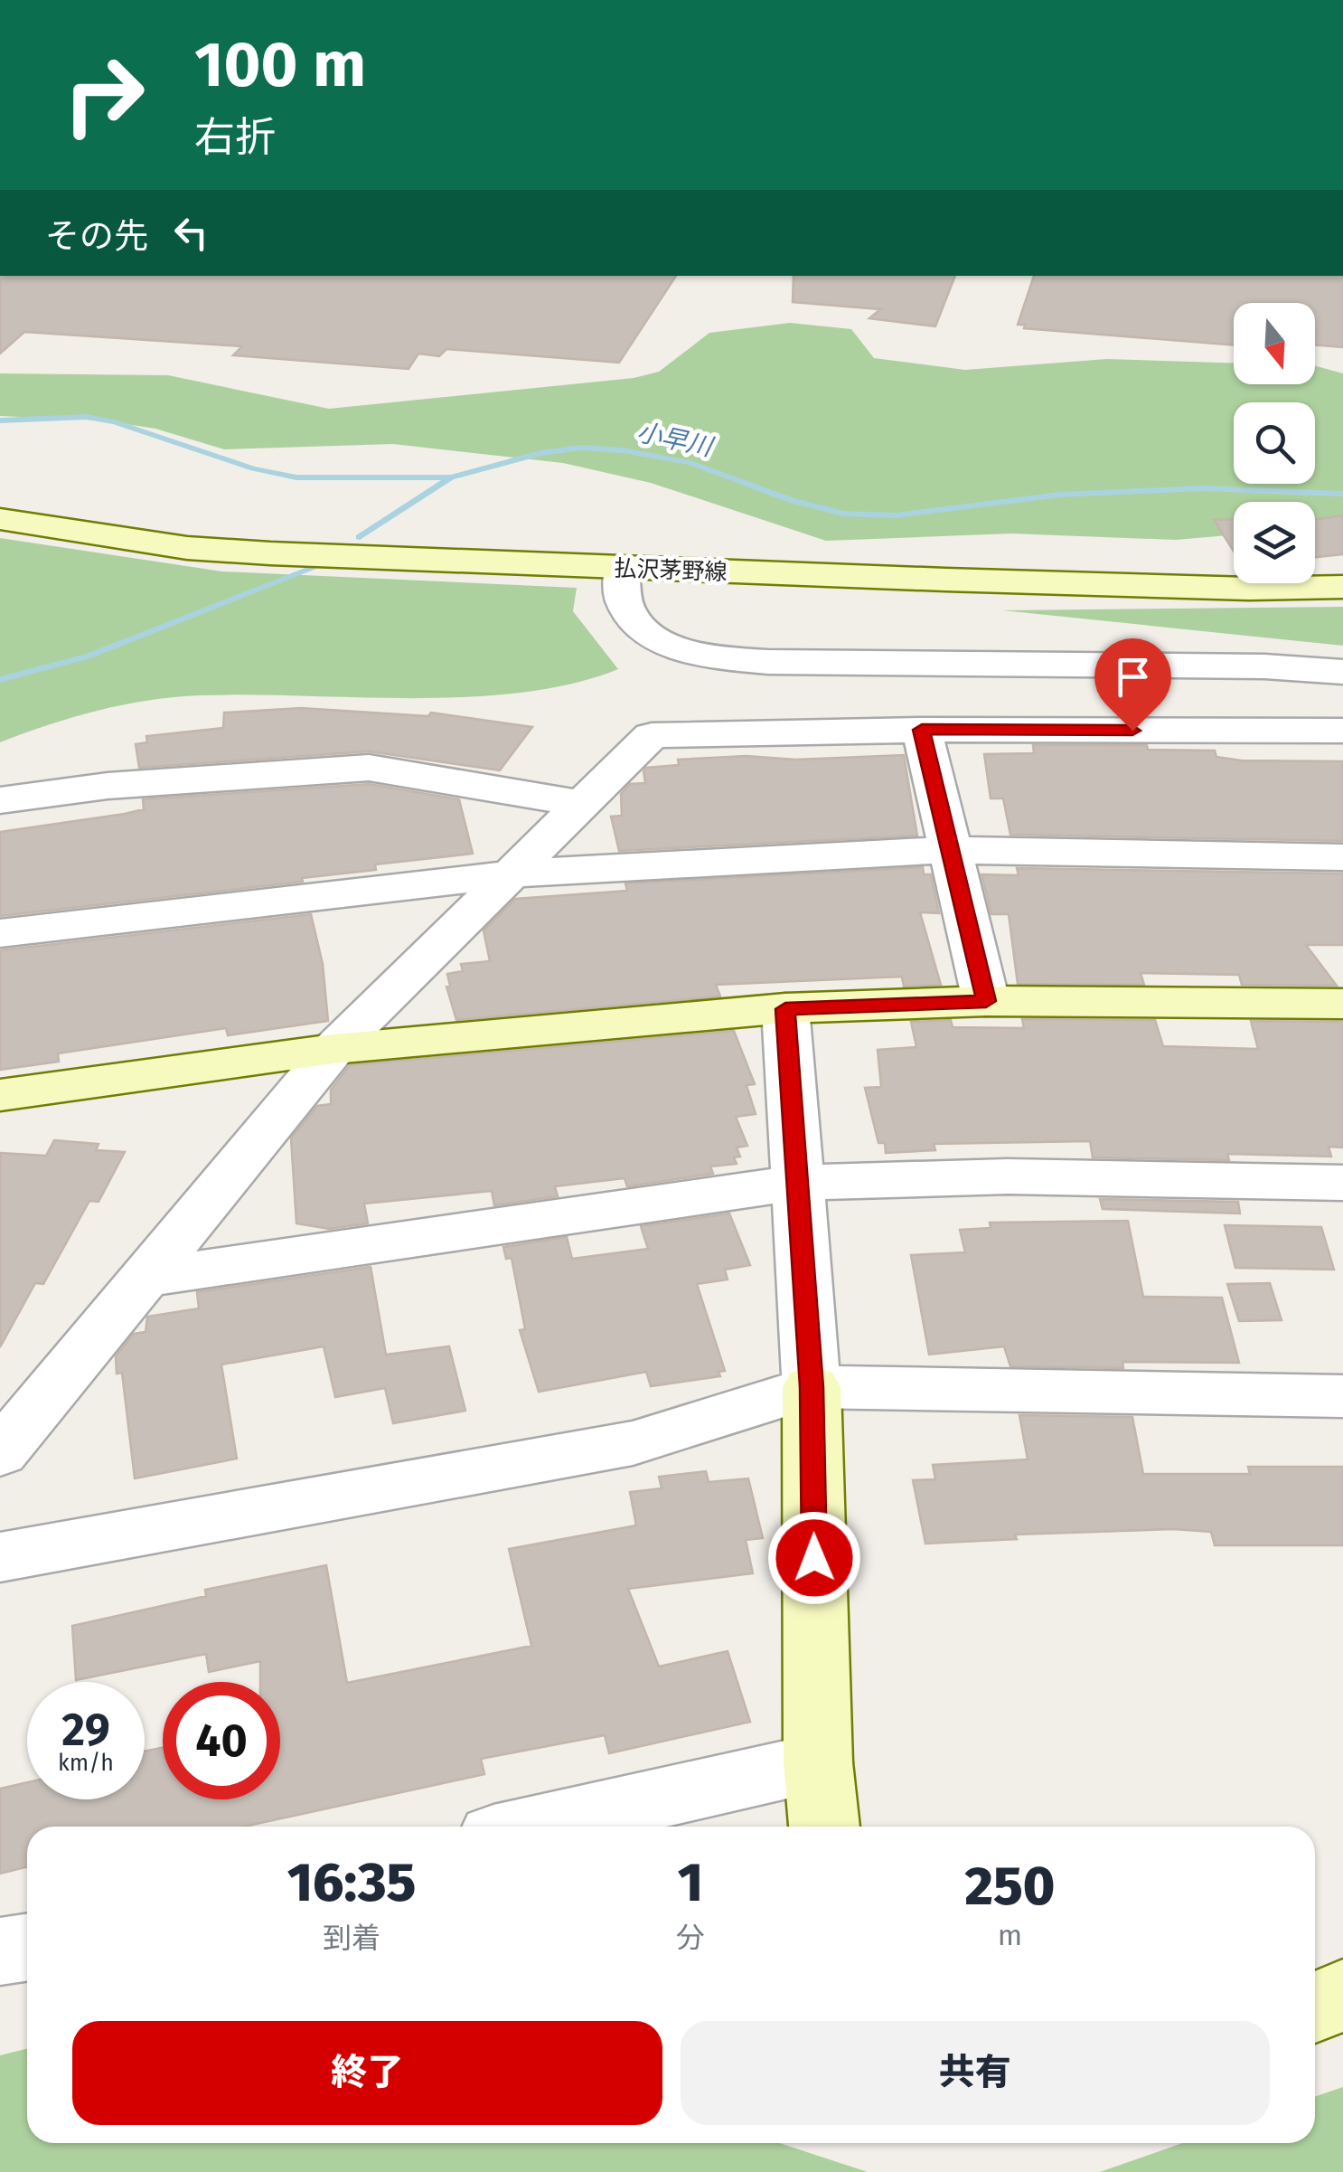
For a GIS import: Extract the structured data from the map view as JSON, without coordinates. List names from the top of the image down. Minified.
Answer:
{"streets":{"main road":["払沢茅野線"]},"water":["小早川"],"north":"bottom","page":{"turn":["100 m","右折"],"then":"その先","speed":"29 km/h","limit":"40","eta":["16:35","到着","1","分","250","m"],"buttons":["終了","共有"]}}
